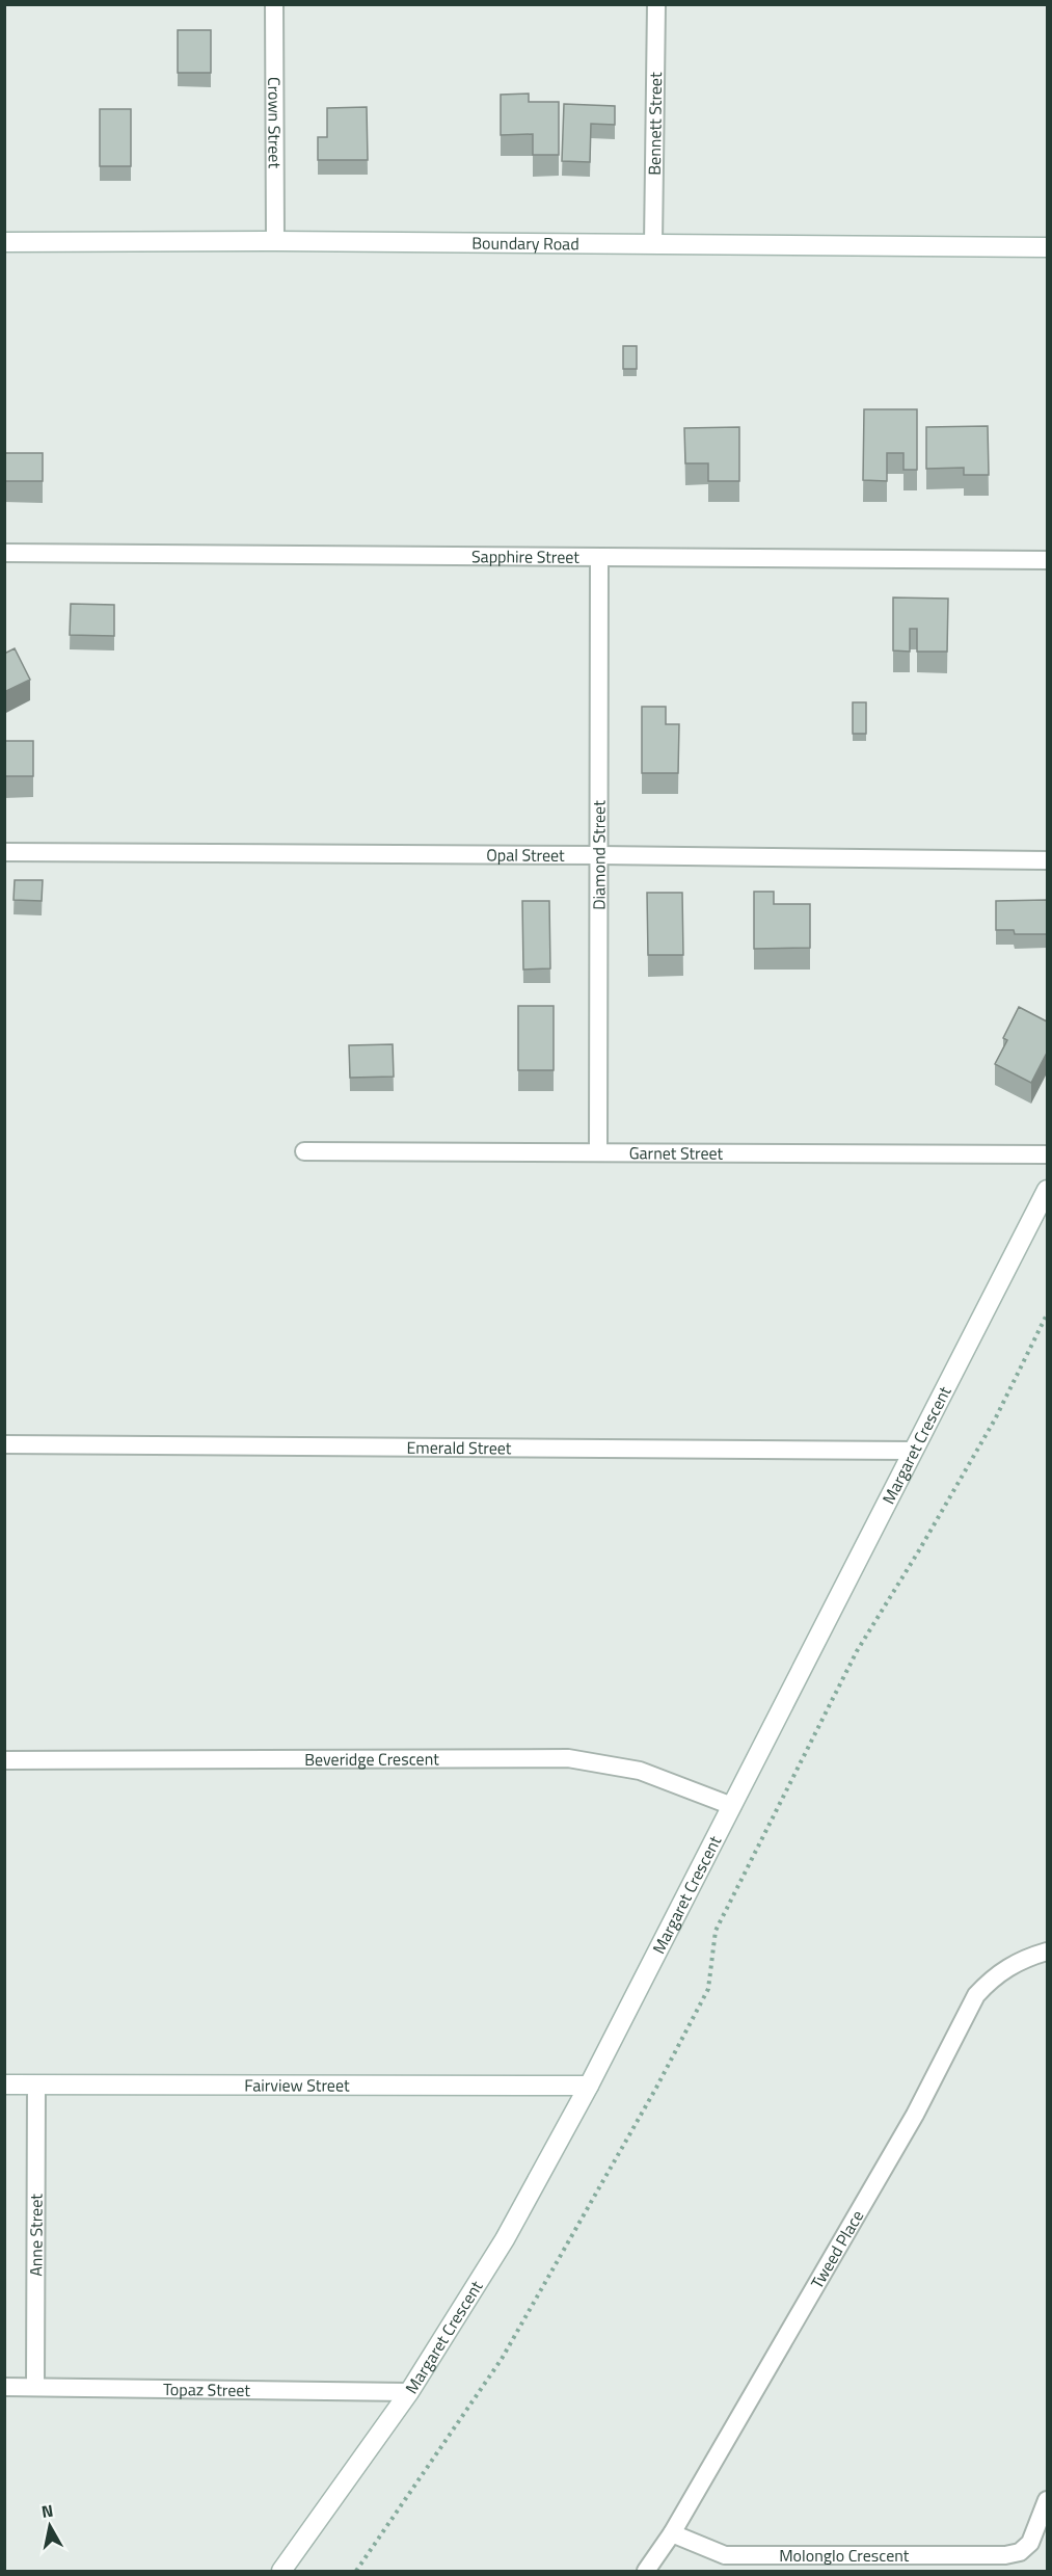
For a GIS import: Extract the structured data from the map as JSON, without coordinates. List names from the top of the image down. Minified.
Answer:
{"streets":{"street":["Crown Street","Bennett Street","Boundary Road","Sapphire Street","Opal Street","Diamond Street","Garnet Street","Margaret Crescent","Emerald Street","Beveridge Crescent","Fairview Street","Anne Street","Tweed Place","Topaz Street","Molonglo Crescent"]},"crossings":[["Crown Street","Boundary Road"],["Bennett Street","Boundary Road"],["Sapphire Street","Diamond Street"],["Opal Street","Diamond Street"],["Diamond Street","Garnet Street"],["Margaret Crescent","Emerald Street"],["Margaret Crescent","Beveridge Crescent"],["Margaret Crescent","Fairview Street"],["Margaret Crescent","Topaz Street"],["Fairview Street","Anne Street"],["Anne Street","Topaz Street"],["Tweed Place","Molonglo Crescent"]],"north":"top"}
